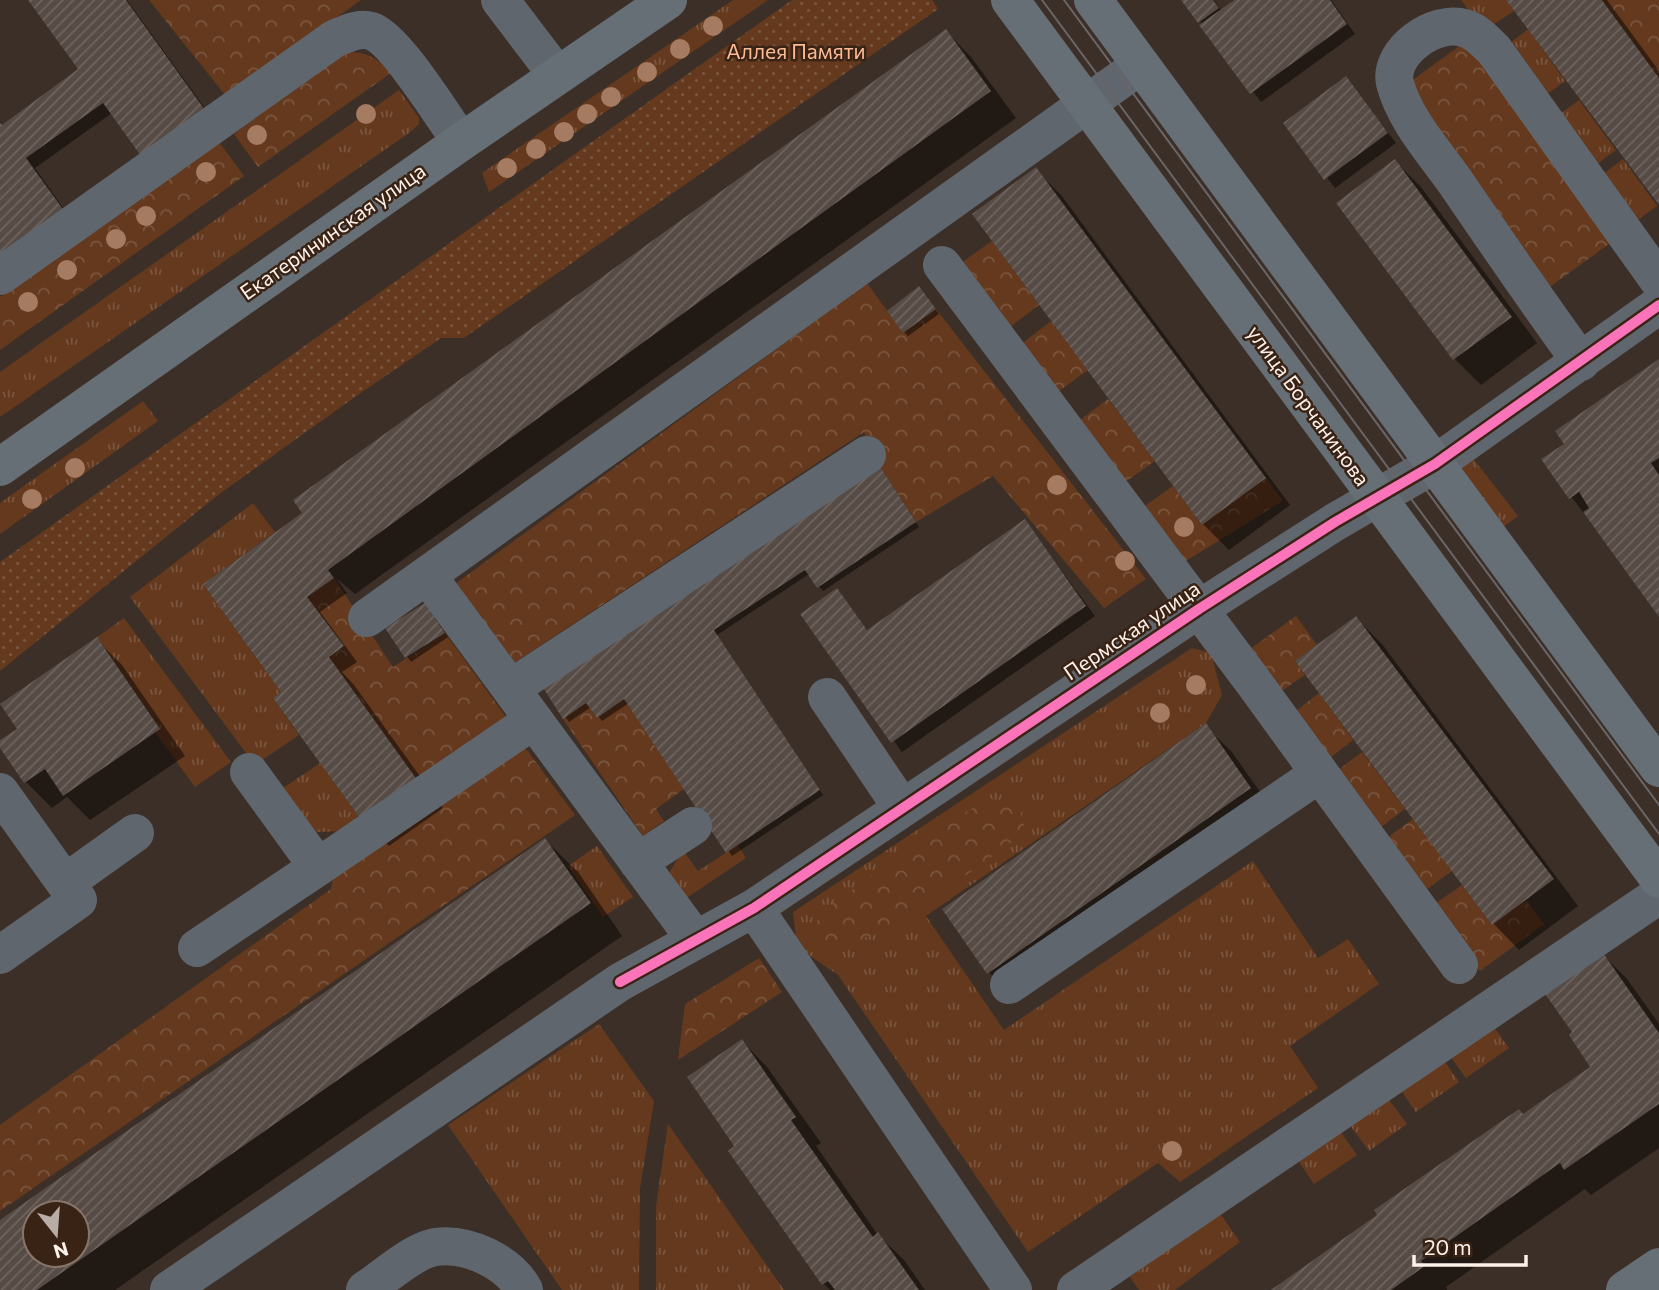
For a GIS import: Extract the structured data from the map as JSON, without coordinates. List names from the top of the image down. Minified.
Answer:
{"streets":{"main road":["Екатерининская улица","улица Борчанинова"],"street":["Пермская улица"]},"crossings":[["улица Борчанинова","Пермская улица"]],"parks":["Аллея Памяти"],"scale_bar":"20 m","north":"bottom"}
